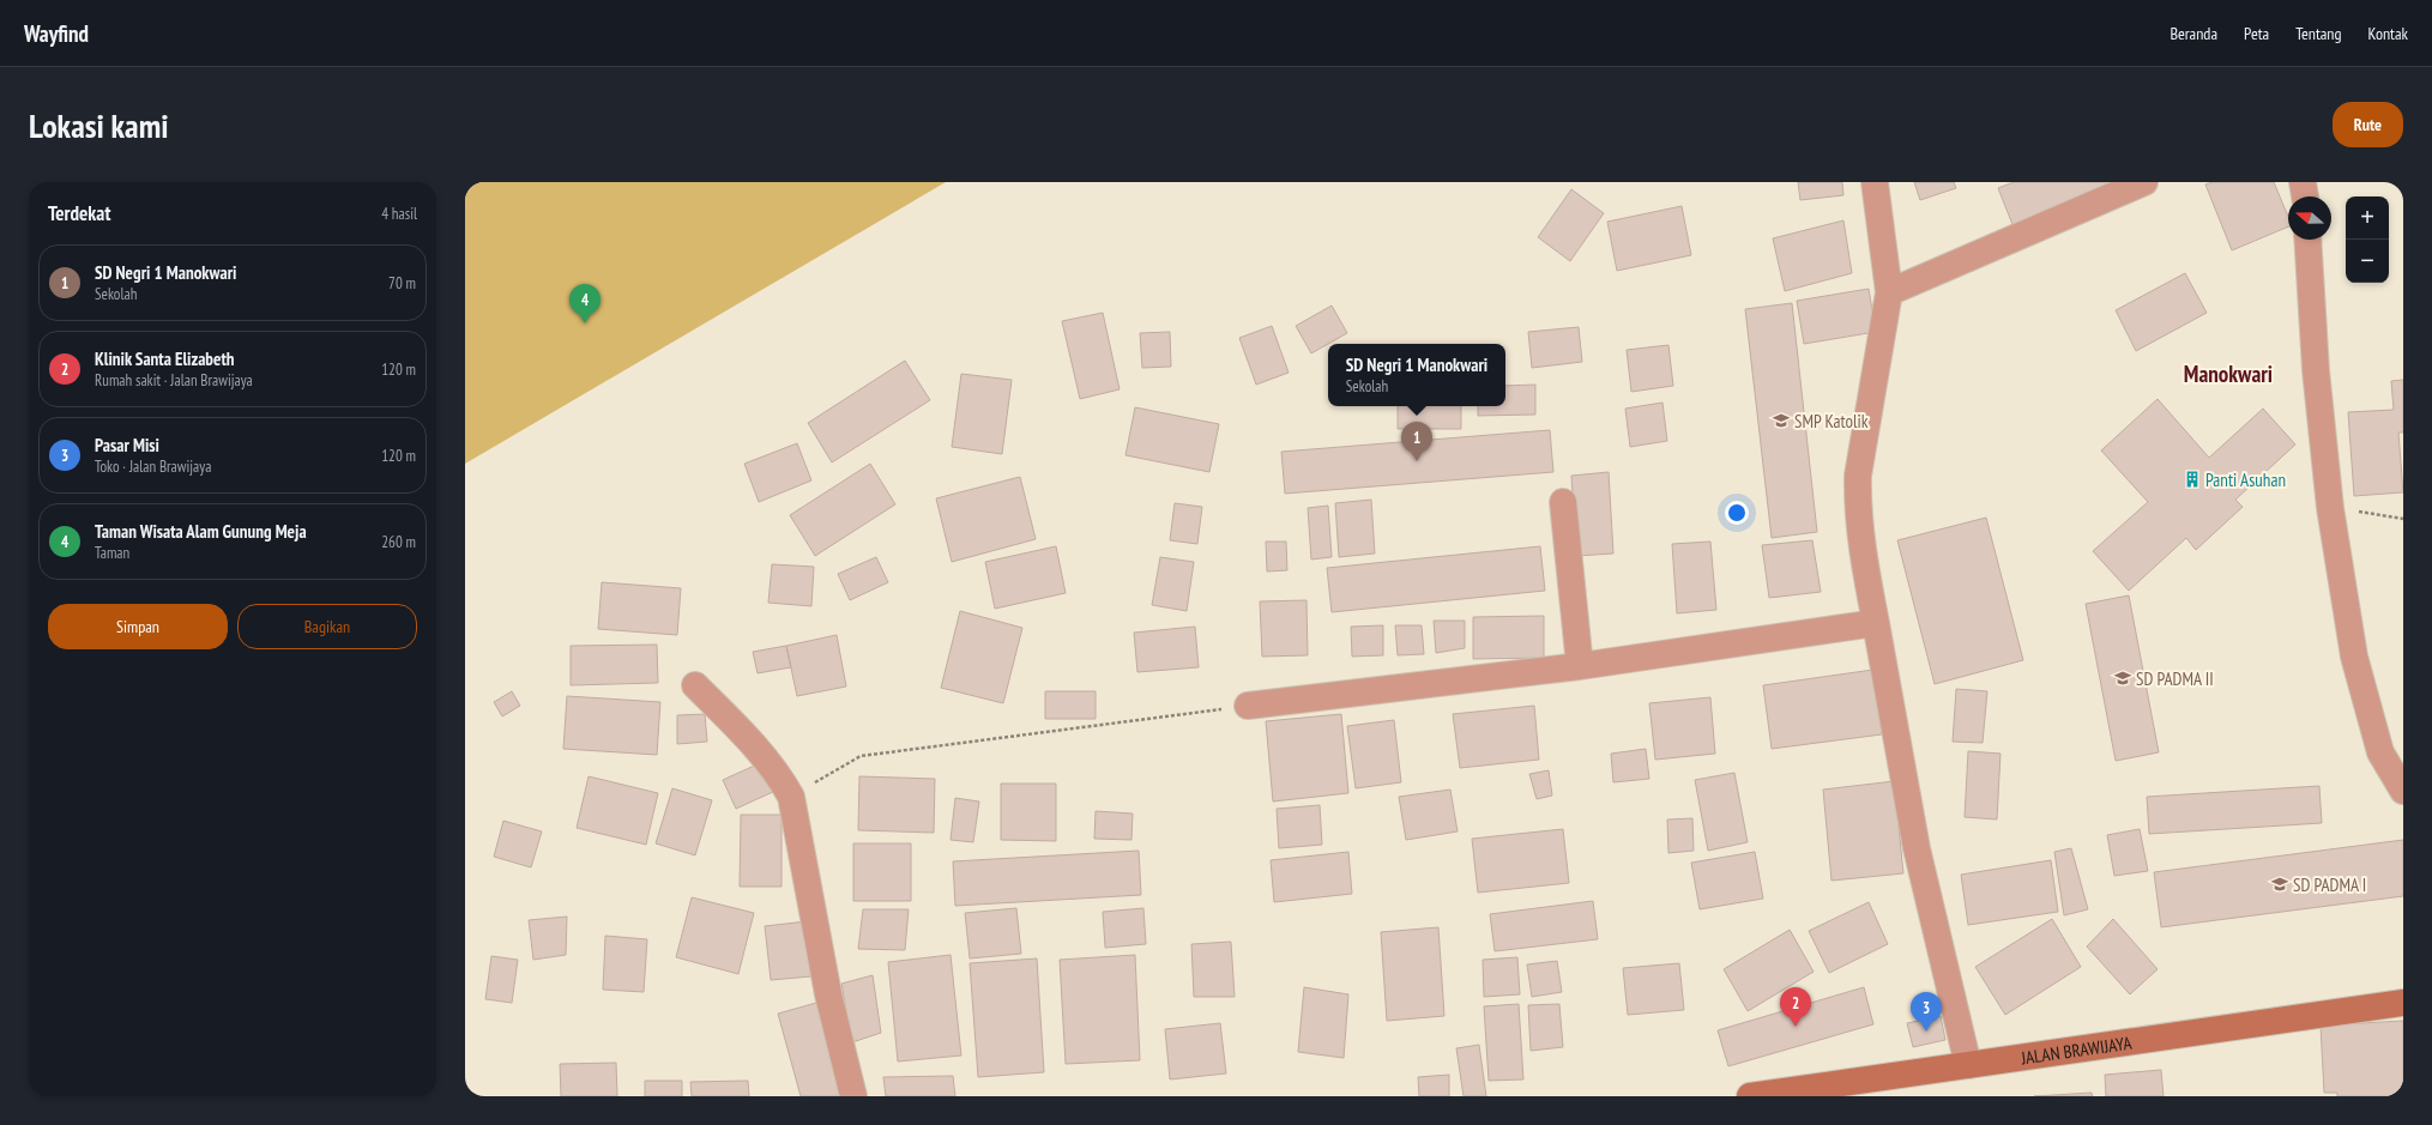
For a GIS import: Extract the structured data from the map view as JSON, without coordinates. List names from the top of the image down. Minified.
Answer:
{"streets":{"street":["JALAN BRAWIJAYA"]},"districts":["Manokwari"],"places":{"school or university":["SMP Katolik","SD PADMA II","SD PADMA I"],"building":["Panti Asuhan"]},"north":"left","page":{"header":"Wayfind","nav":["Beranda","Peta","Tentang","Kontak"],"buttons":["Rute",["Simpan","Bagikan"]],"title":"Lokasi kami","heading":["Terdekat","4 hasil"],"map_buttons":["+","−"],"list":[{"mark":"1","name":"SD Negri 1 Manokwari","note":"Sekolah","value":"70 m"},{"mark":"2","name":"Klinik Santa Elizabeth","note":"Rumah sakit · Jalan Brawijaya","value":"120 m"},{"mark":"3","name":"Pasar Misi","note":"Toko · Jalan Brawijaya","value":"120 m"},{"mark":"4","name":"Taman Wisata Alam Gunung Meja","note":"Taman","value":"260 m"}],"pins":["4","1","2","3"],"popup":["SD Negri 1 Manokwari","Sekolah"]}}
